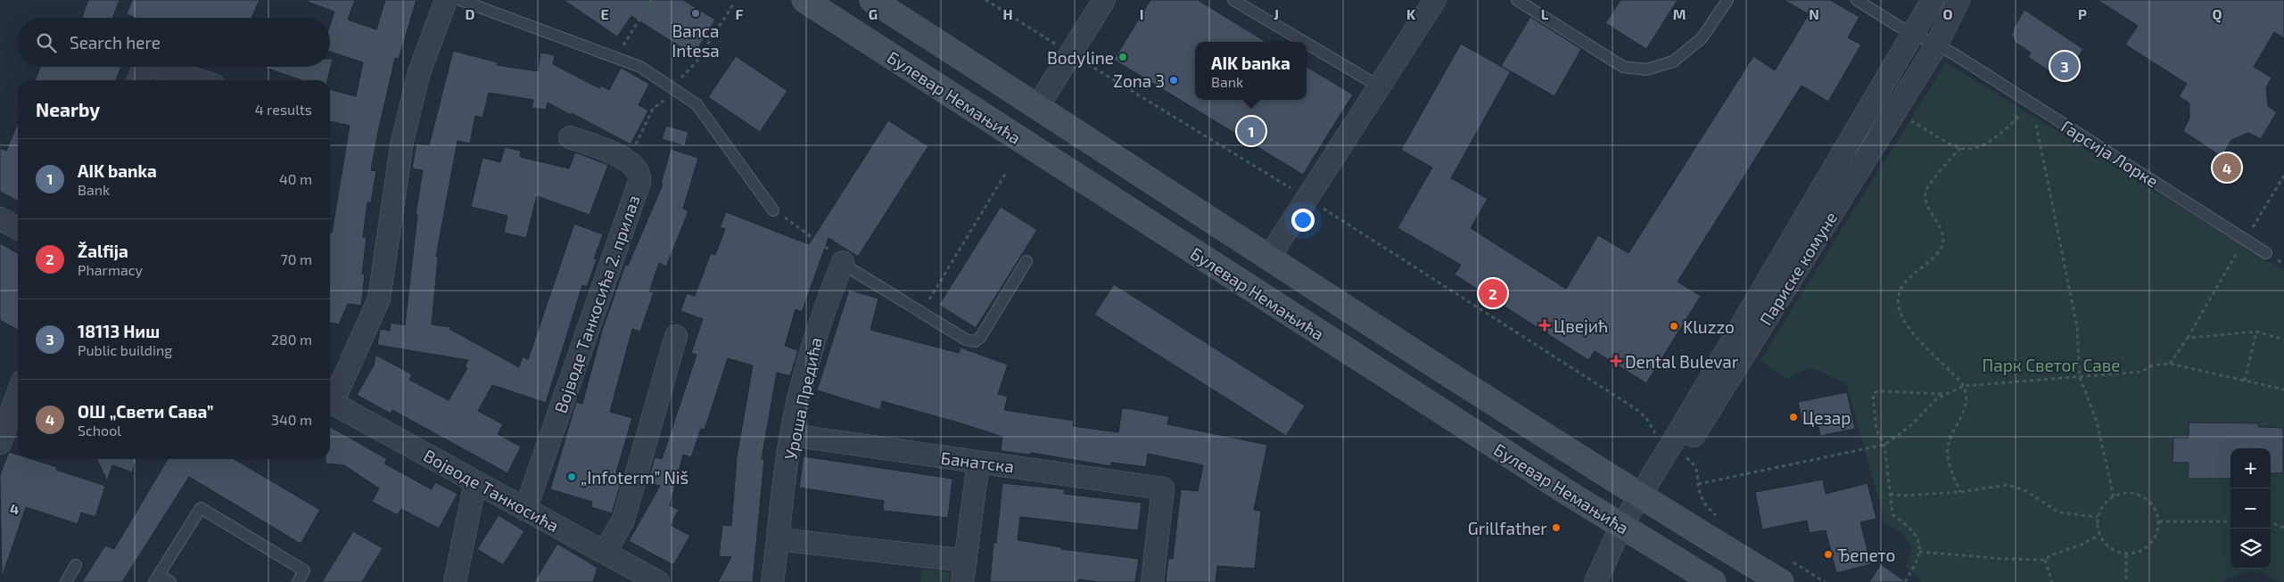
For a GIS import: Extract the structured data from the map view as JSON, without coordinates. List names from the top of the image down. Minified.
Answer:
{"streets":{"street":["Булевар Немањића","Париске комуне","Војводе Танкосића 2. прилаз","Уроша Предића","Банатска","Војводе Танкосића"],"lane":["Гарсија Лорке"]},"crossings":[["Булевар Немањића","Париске комуне"],["Гарсија Лорке","Париске комуне"],["Војводе Танкосића 2. прилаз","Војводе Танкосића"],["Уроша Предића","Банатска"]],"parks":["Парк Светог Саве"],"places":{"other":["Banca Intesa","Bodyline","Zona 3","Kluzzo","Цезар","„Infoterm” Niš","Grillfather","Ђепето"],"health":["Цвејић","Dental Bulevar"]},"page":{"search":"Search here","popup":["AIK banka","Bank"],"pins":["3","1","4","2"],"heading":["Nearby","4 results"],"list":[{"mark":"1","name":"AIK banka","note":"Bank","value":"40 m"},{"mark":"2","name":"Žalfija","note":"Pharmacy","value":"70 m"},{"mark":"3","name":"18113 Ниш","note":"Public building","value":"280 m"},{"mark":"4","name":"ОШ „Свети Сава”","note":"School","value":"340 m"}],"map_buttons":["+","−"]},"grid":{"columns":["D","E","F","G","H","I","J","K","L","M","N","O","P","Q"],"rows":["4"]}}
